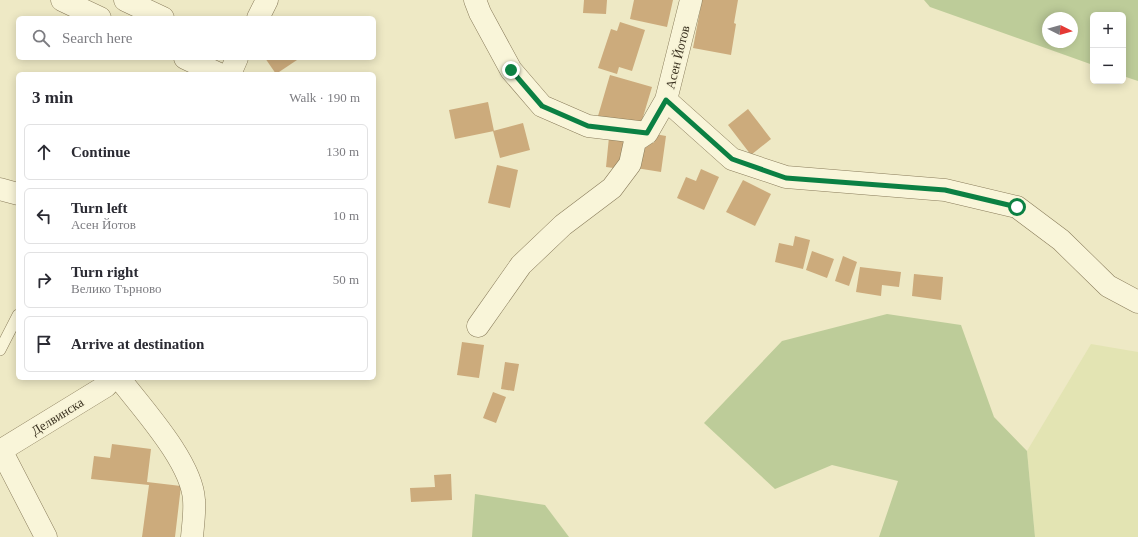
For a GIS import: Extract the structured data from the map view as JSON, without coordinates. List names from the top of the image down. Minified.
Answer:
{"streets":{"street":["Асен Йотов","Делвинска"]},"north":"right","page":{"map_buttons":["+","−"],"search":"Search here","heading":["3 min","Walk · 190 m"],"list":[["Continue","130 m"],["Turn left","Асен Йотов","10 m"],["Turn right","Велико Търново","50 m"],"Arrive at destination"]}}
